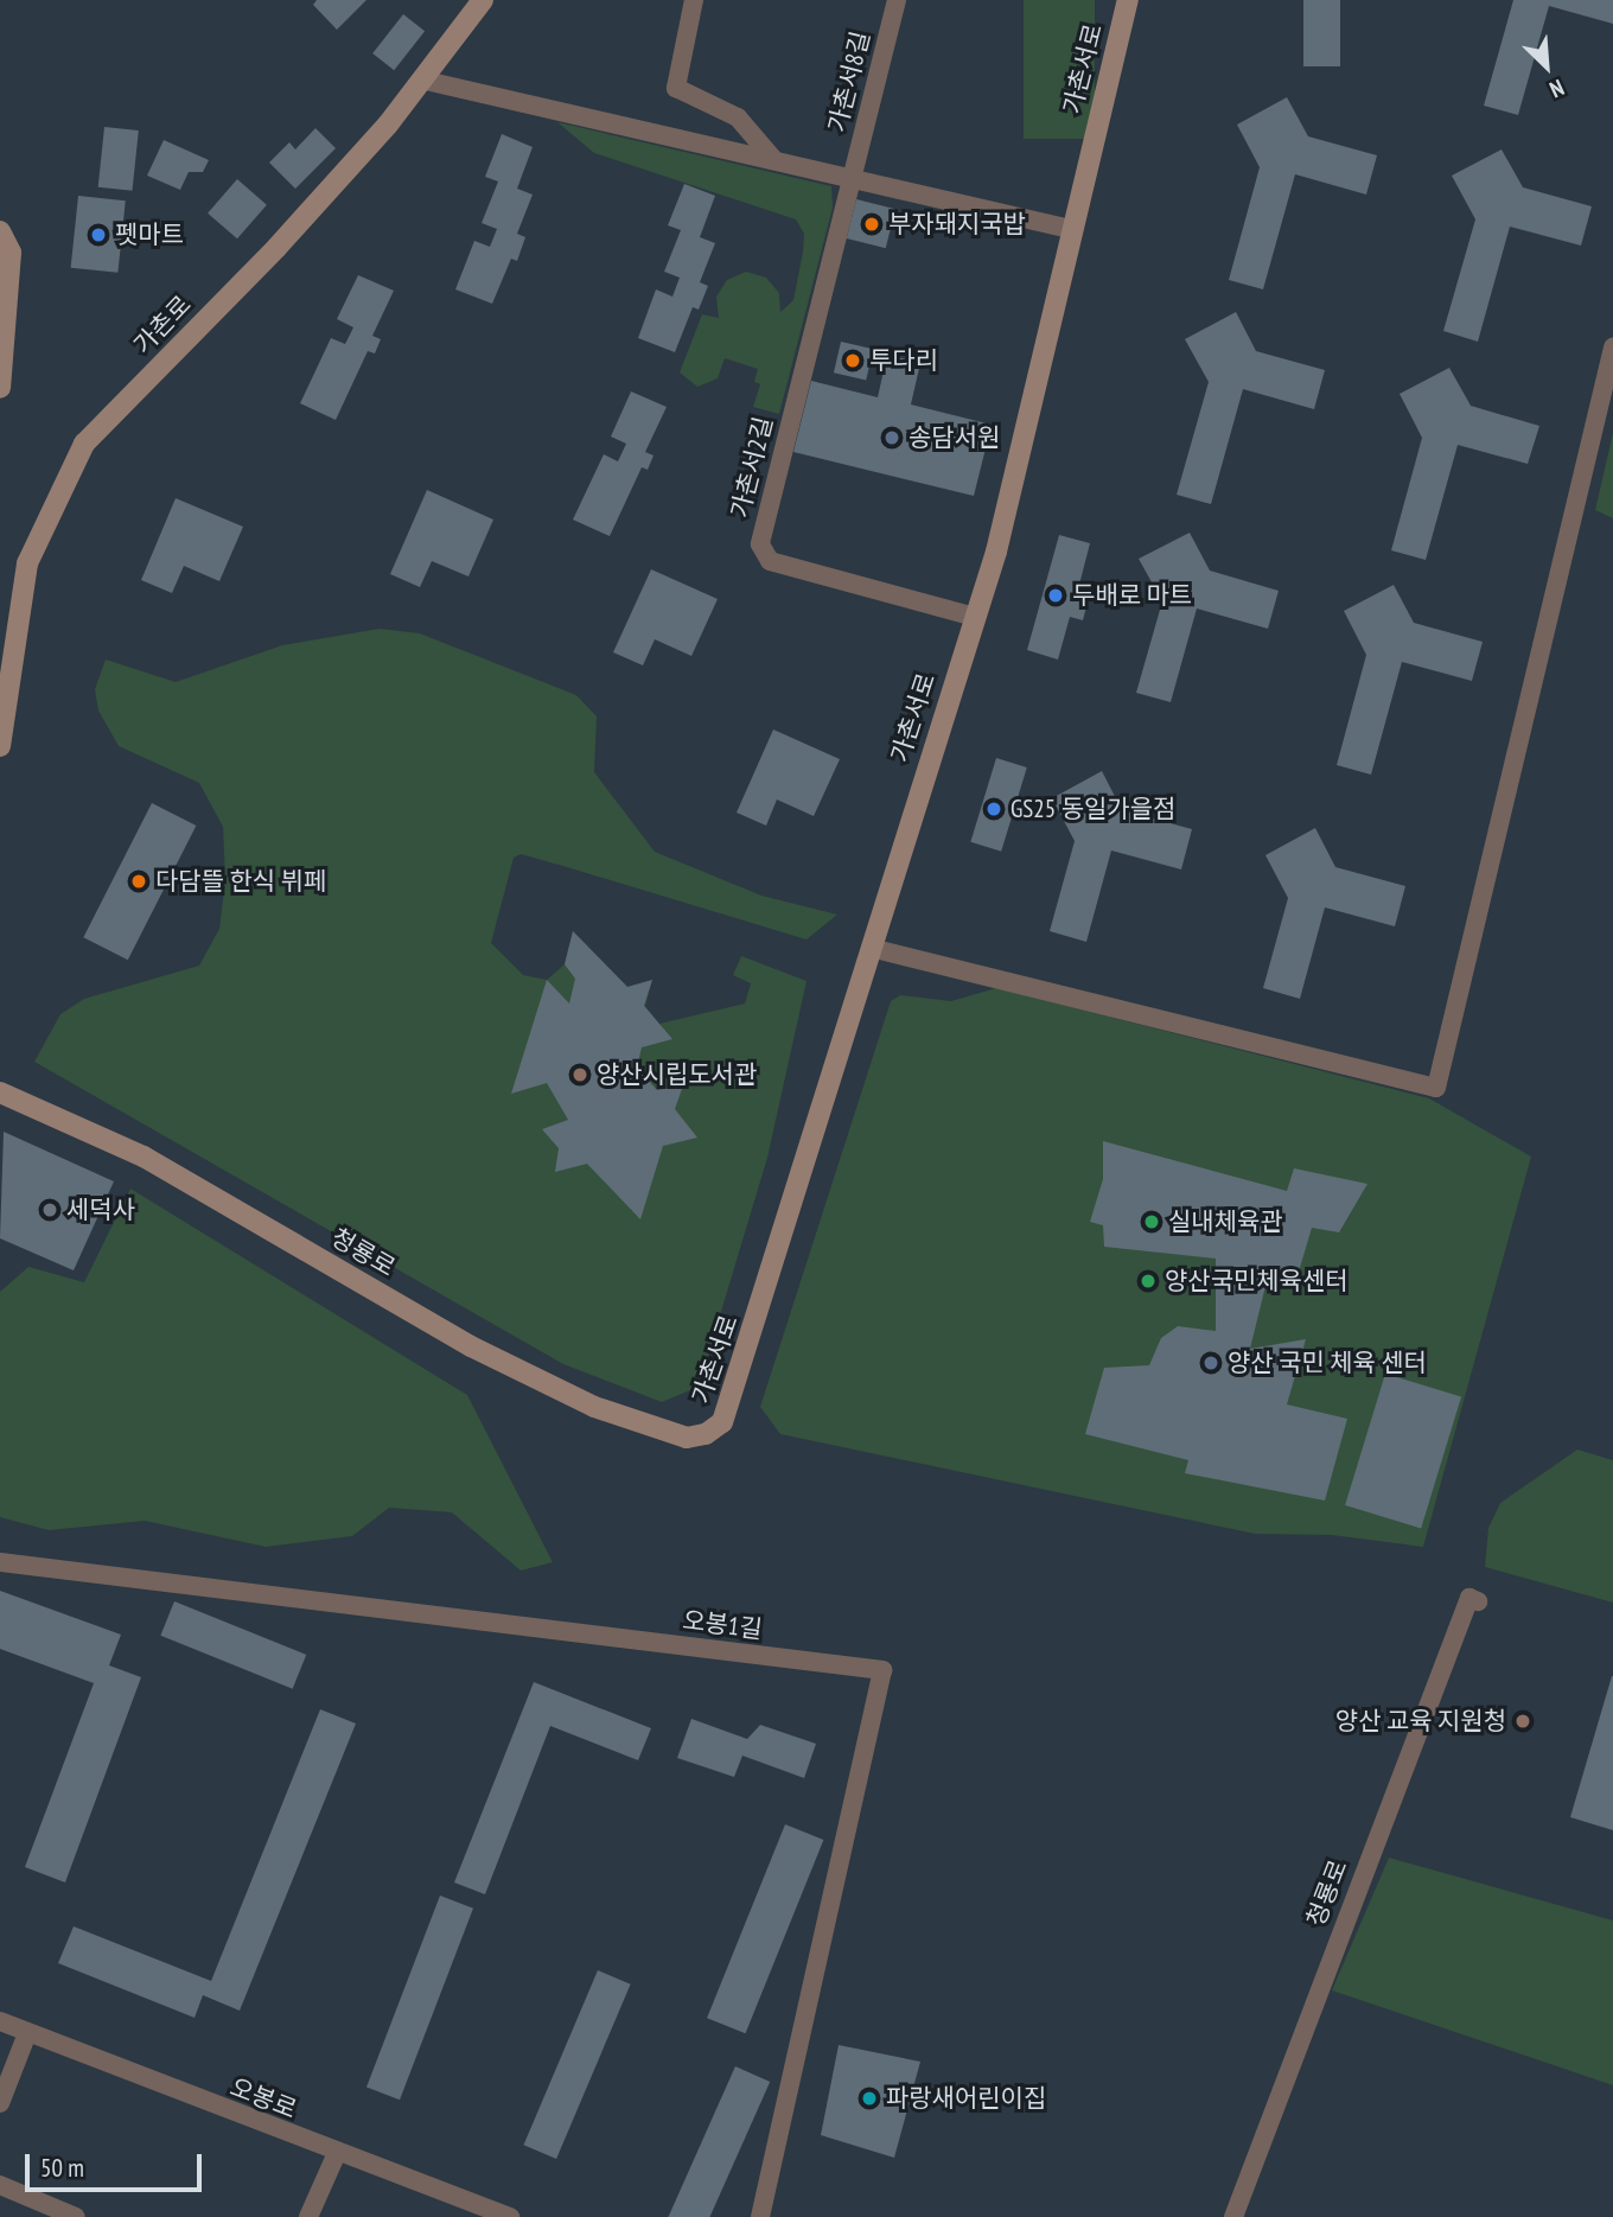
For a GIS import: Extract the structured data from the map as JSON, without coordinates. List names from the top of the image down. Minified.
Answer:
{"streets":{"street":["가촌서로","가촌서8길","가촌로","가촌서2길","청룡로","오봉1길","오봉로"]},"crossings":[["가촌서로","가촌서2길"],["가촌서로","청룡로"],["가촌서8길","가촌서2길"]],"places":["부자돼지국밥","펫마트","투다리","송담서원","두배로 마트","GS25 동일가을점","다담뜰 한식 뷔페","양산시립도서관","세덕사","실내체육관","양산국민체육센터","양산 국민 체육 센터","양산 교육 지원청","파랑새어린이집"],"scale_bar":"50 m","north":"bottom right"}
